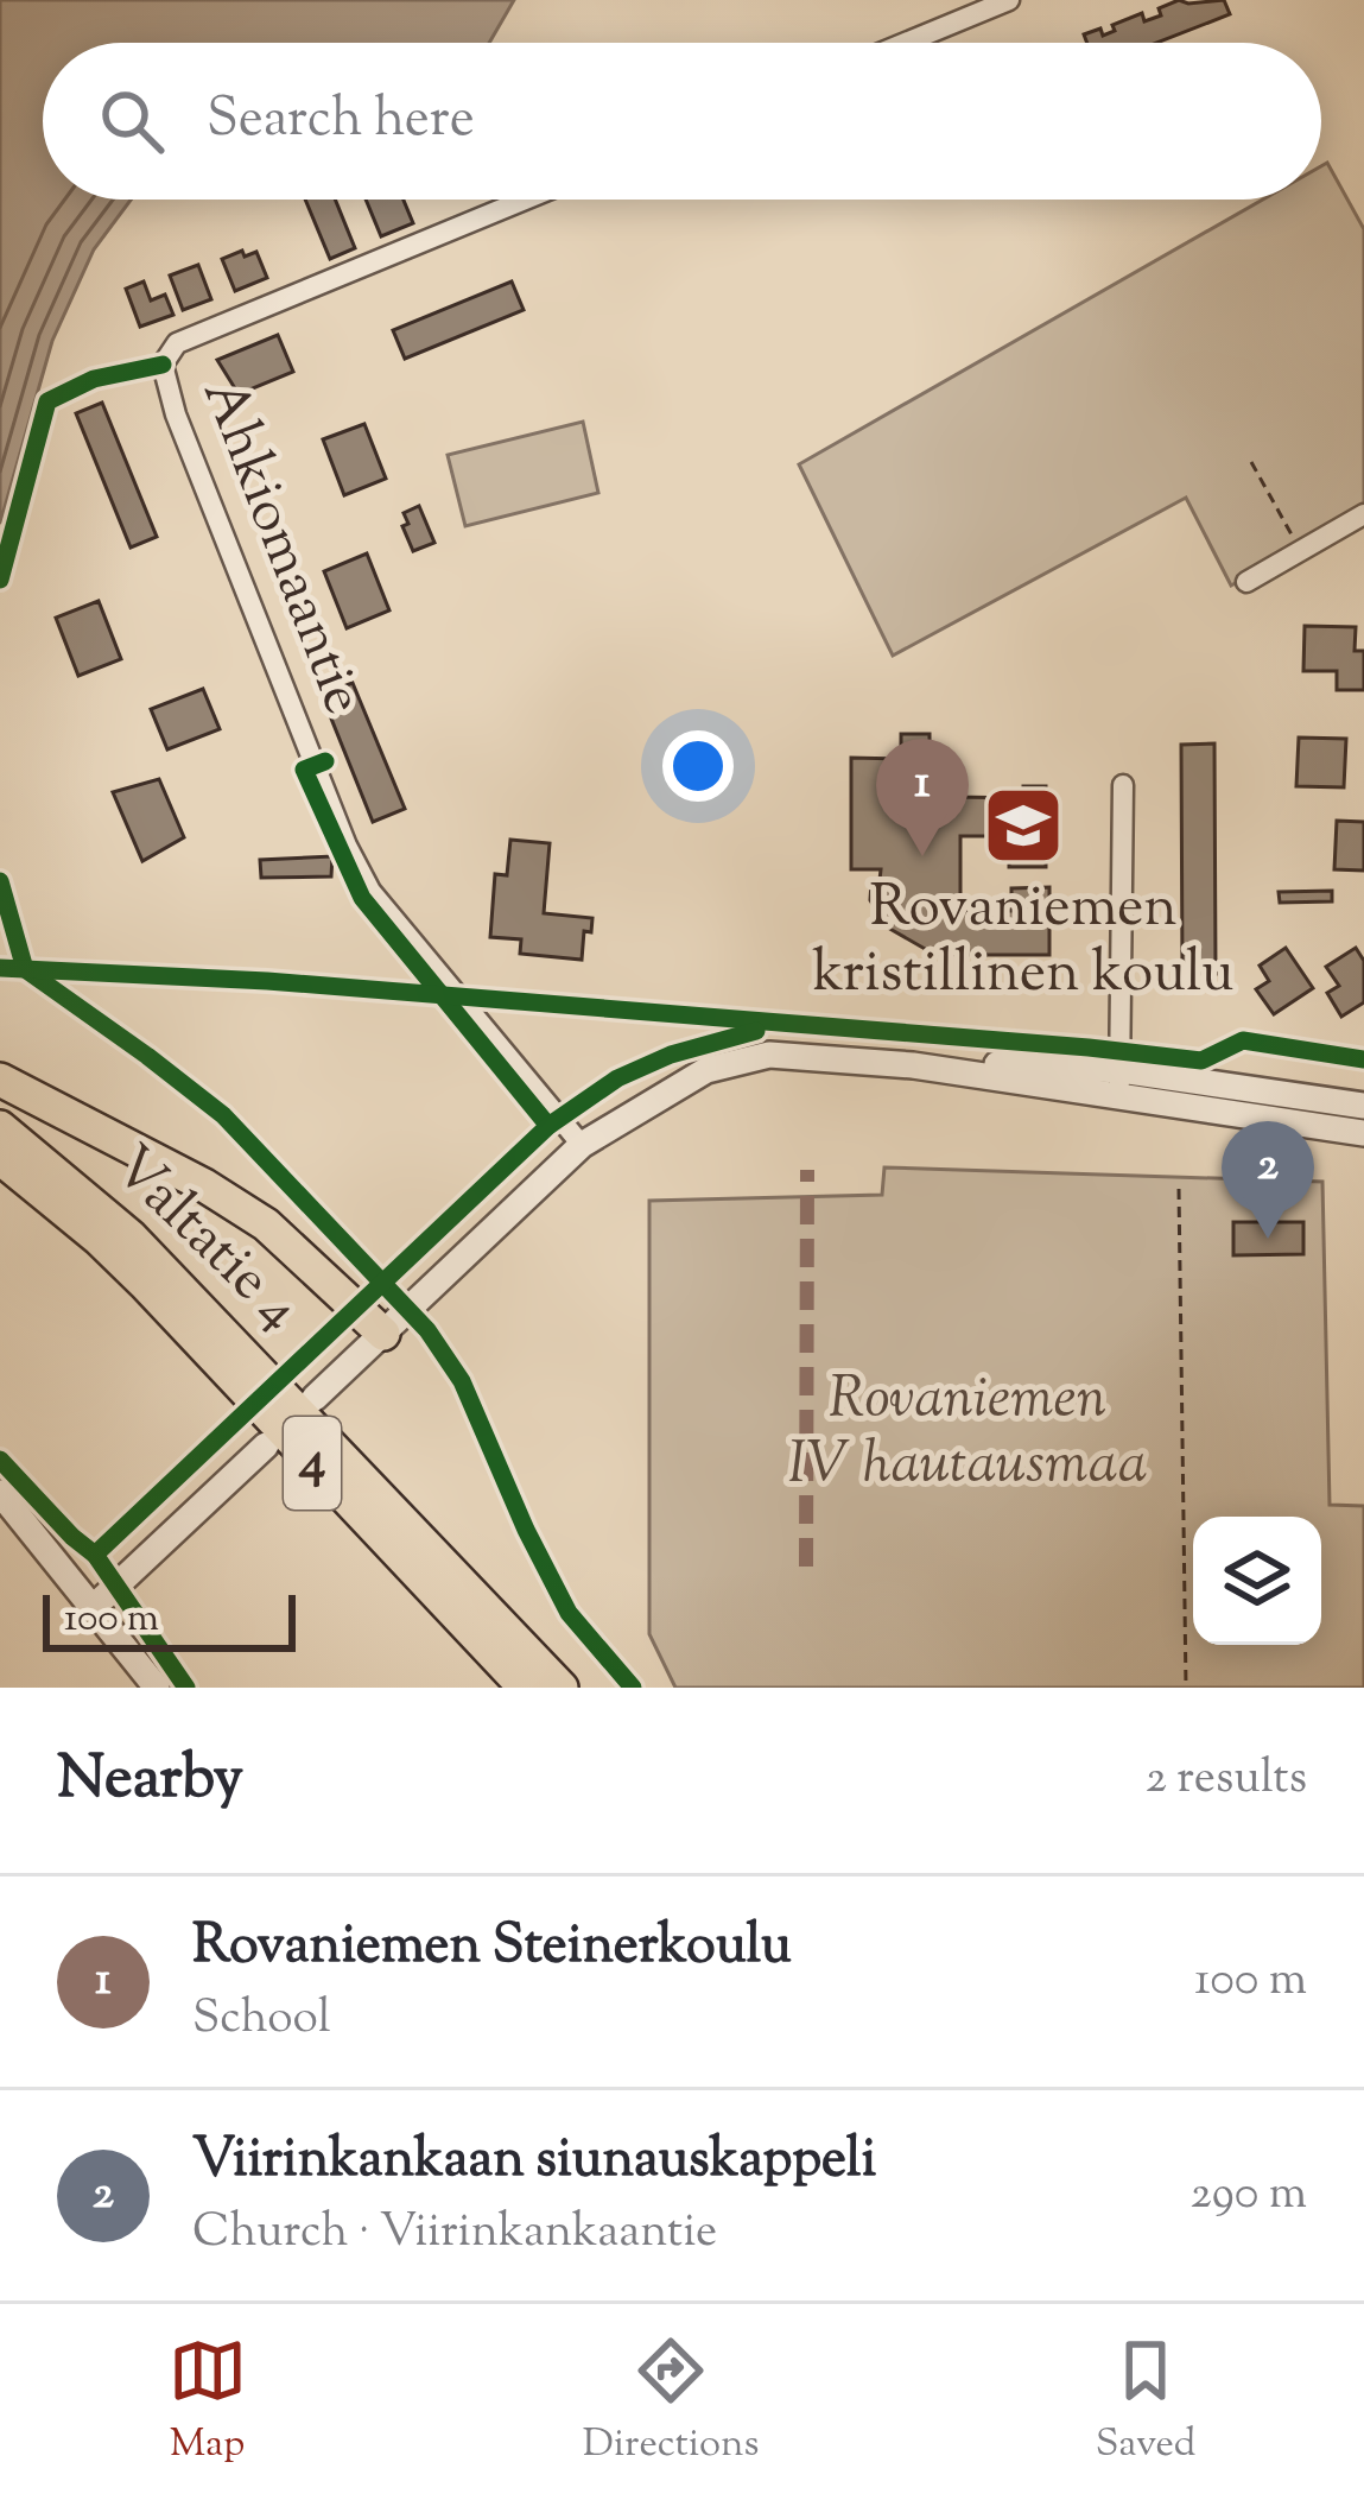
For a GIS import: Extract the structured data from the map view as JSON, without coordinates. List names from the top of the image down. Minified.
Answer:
{"streets":{"highway":["Valtatie 4","4"],"street":["Ahkiomaantie"]},"parks":["Rovaniemen IV hautausmaa"],"places":{"school or university":["Rovaniemen kristillinen koulu"]},"scale_bar":"100 m","page":{"search":"Search here","pins":["1","2"],"scale":"100 m","heading":["Nearby","2 results"],"list":[{"mark":"1","name":"Rovaniemen Steinerkoulu","note":"School","value":"100 m"},{"mark":"2","name":"Viirinkankaan siunauskappeli","note":"Church · Viirinkankaantie","value":"290 m"}],"nav":["Map","Directions","Saved"]}}
